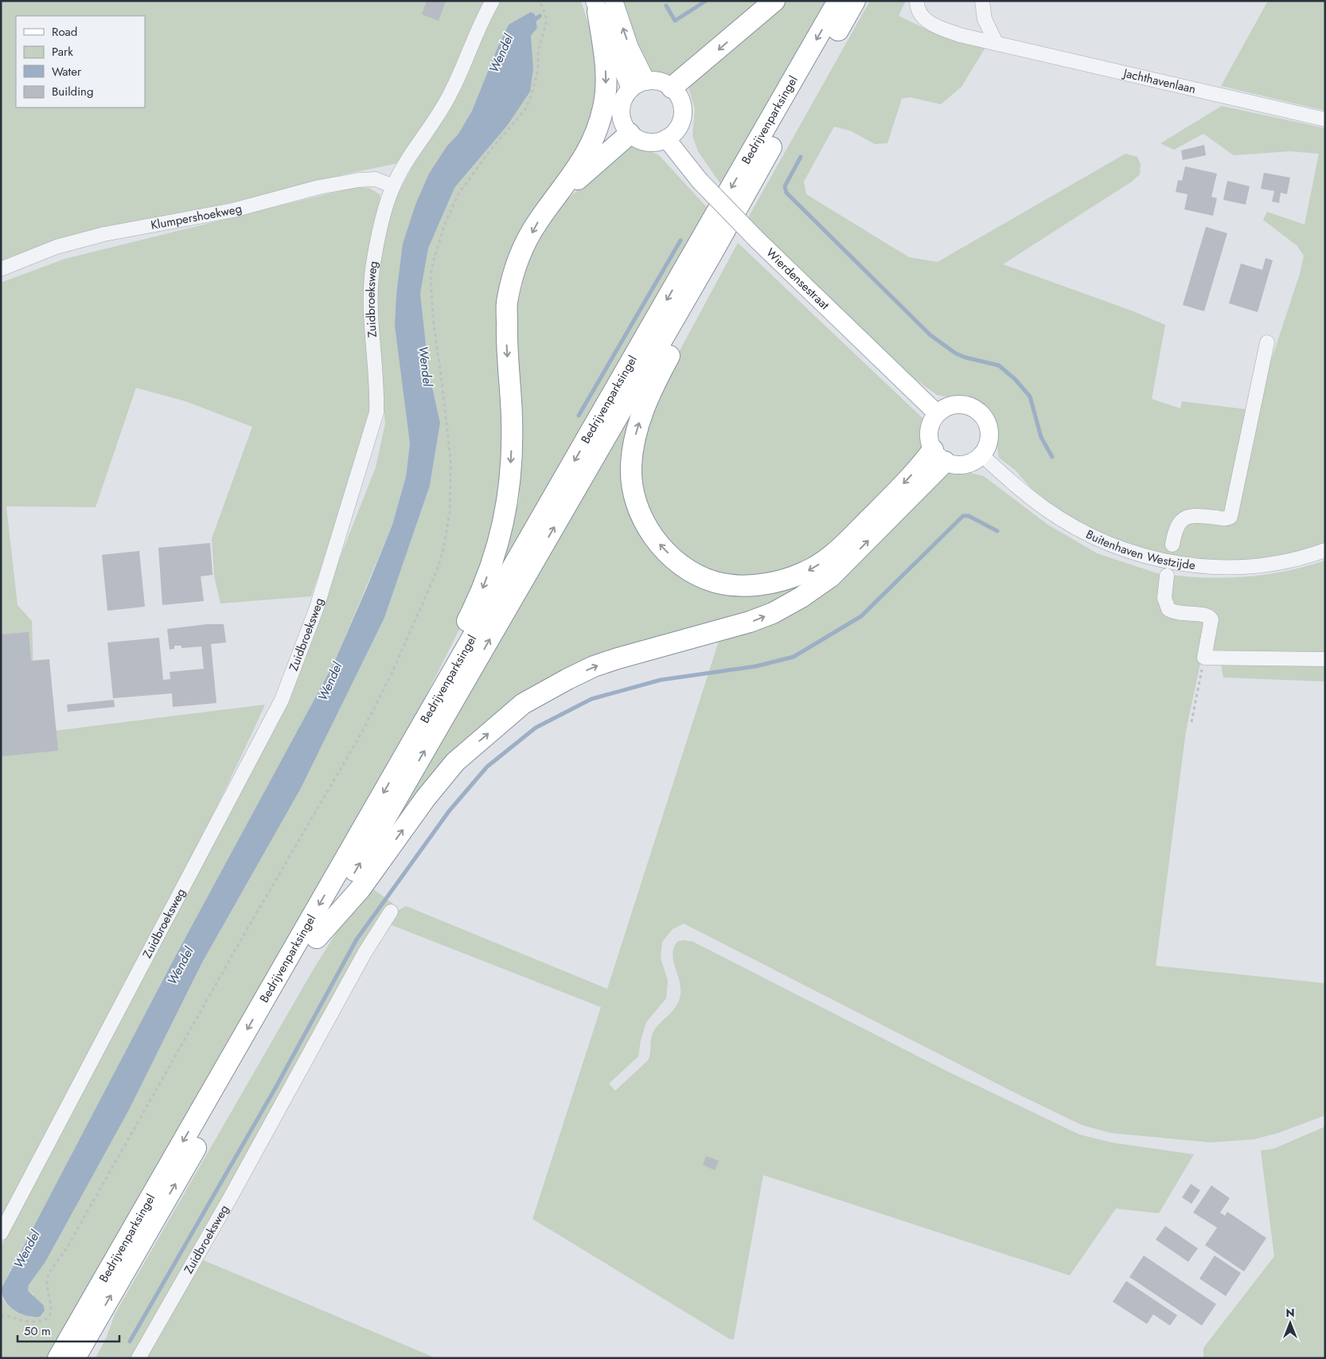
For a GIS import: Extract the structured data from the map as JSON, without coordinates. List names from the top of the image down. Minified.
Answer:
{"streets":{"highway":["Bedrijvenparksingel"],"main road":["Wierdensestraat"],"street":["Jachthavenlaan","Klumpershoekweg","Zuidbroeksweg","Buitenhaven Westzijde"]},"crossings":[["Klumpershoekweg","Zuidbroeksweg"],["Wierdensestraat","Buitenhaven Westzijde"]],"water":["Wendel"],"legend":["Road","Park","Water","Building"],"scale_bar":"50 m","north":"top"}
